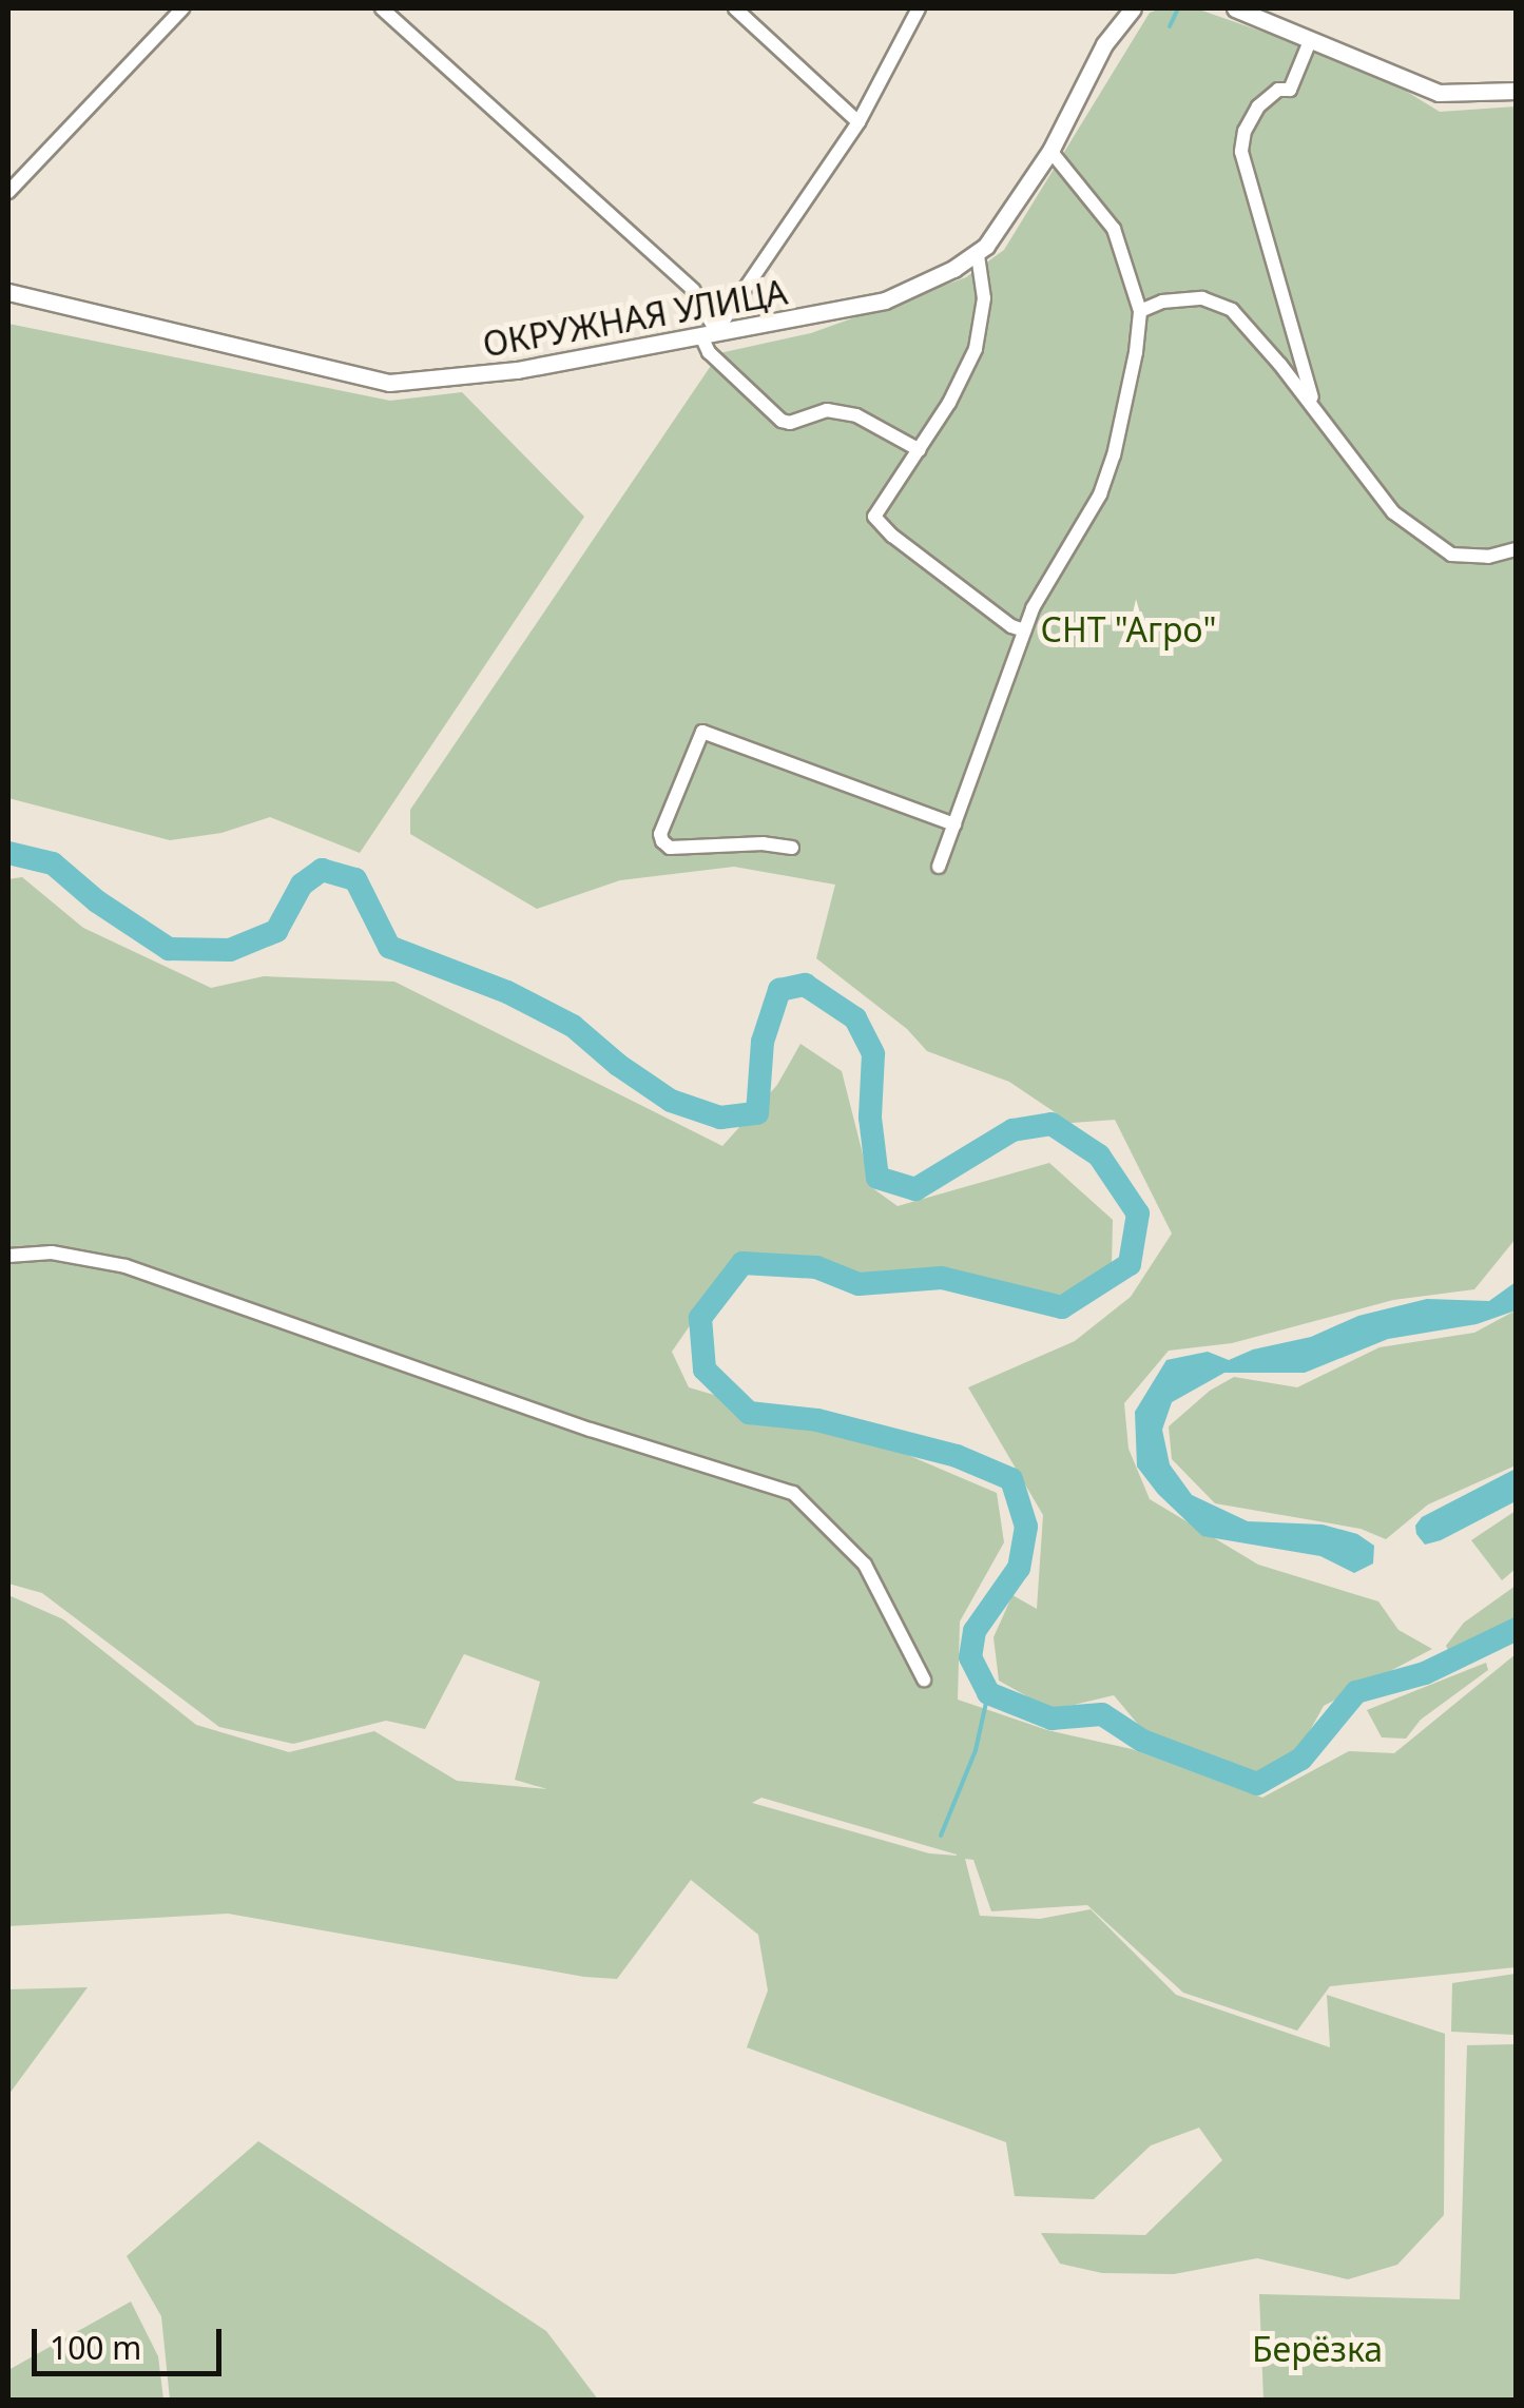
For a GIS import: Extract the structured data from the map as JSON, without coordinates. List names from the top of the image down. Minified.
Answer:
{"streets":{"street":["ОКРУЖНАЯ УЛИЦА"]},"parks":["СНТ \"Агро\"","Берёзка"],"scale_bar":"100 m"}
